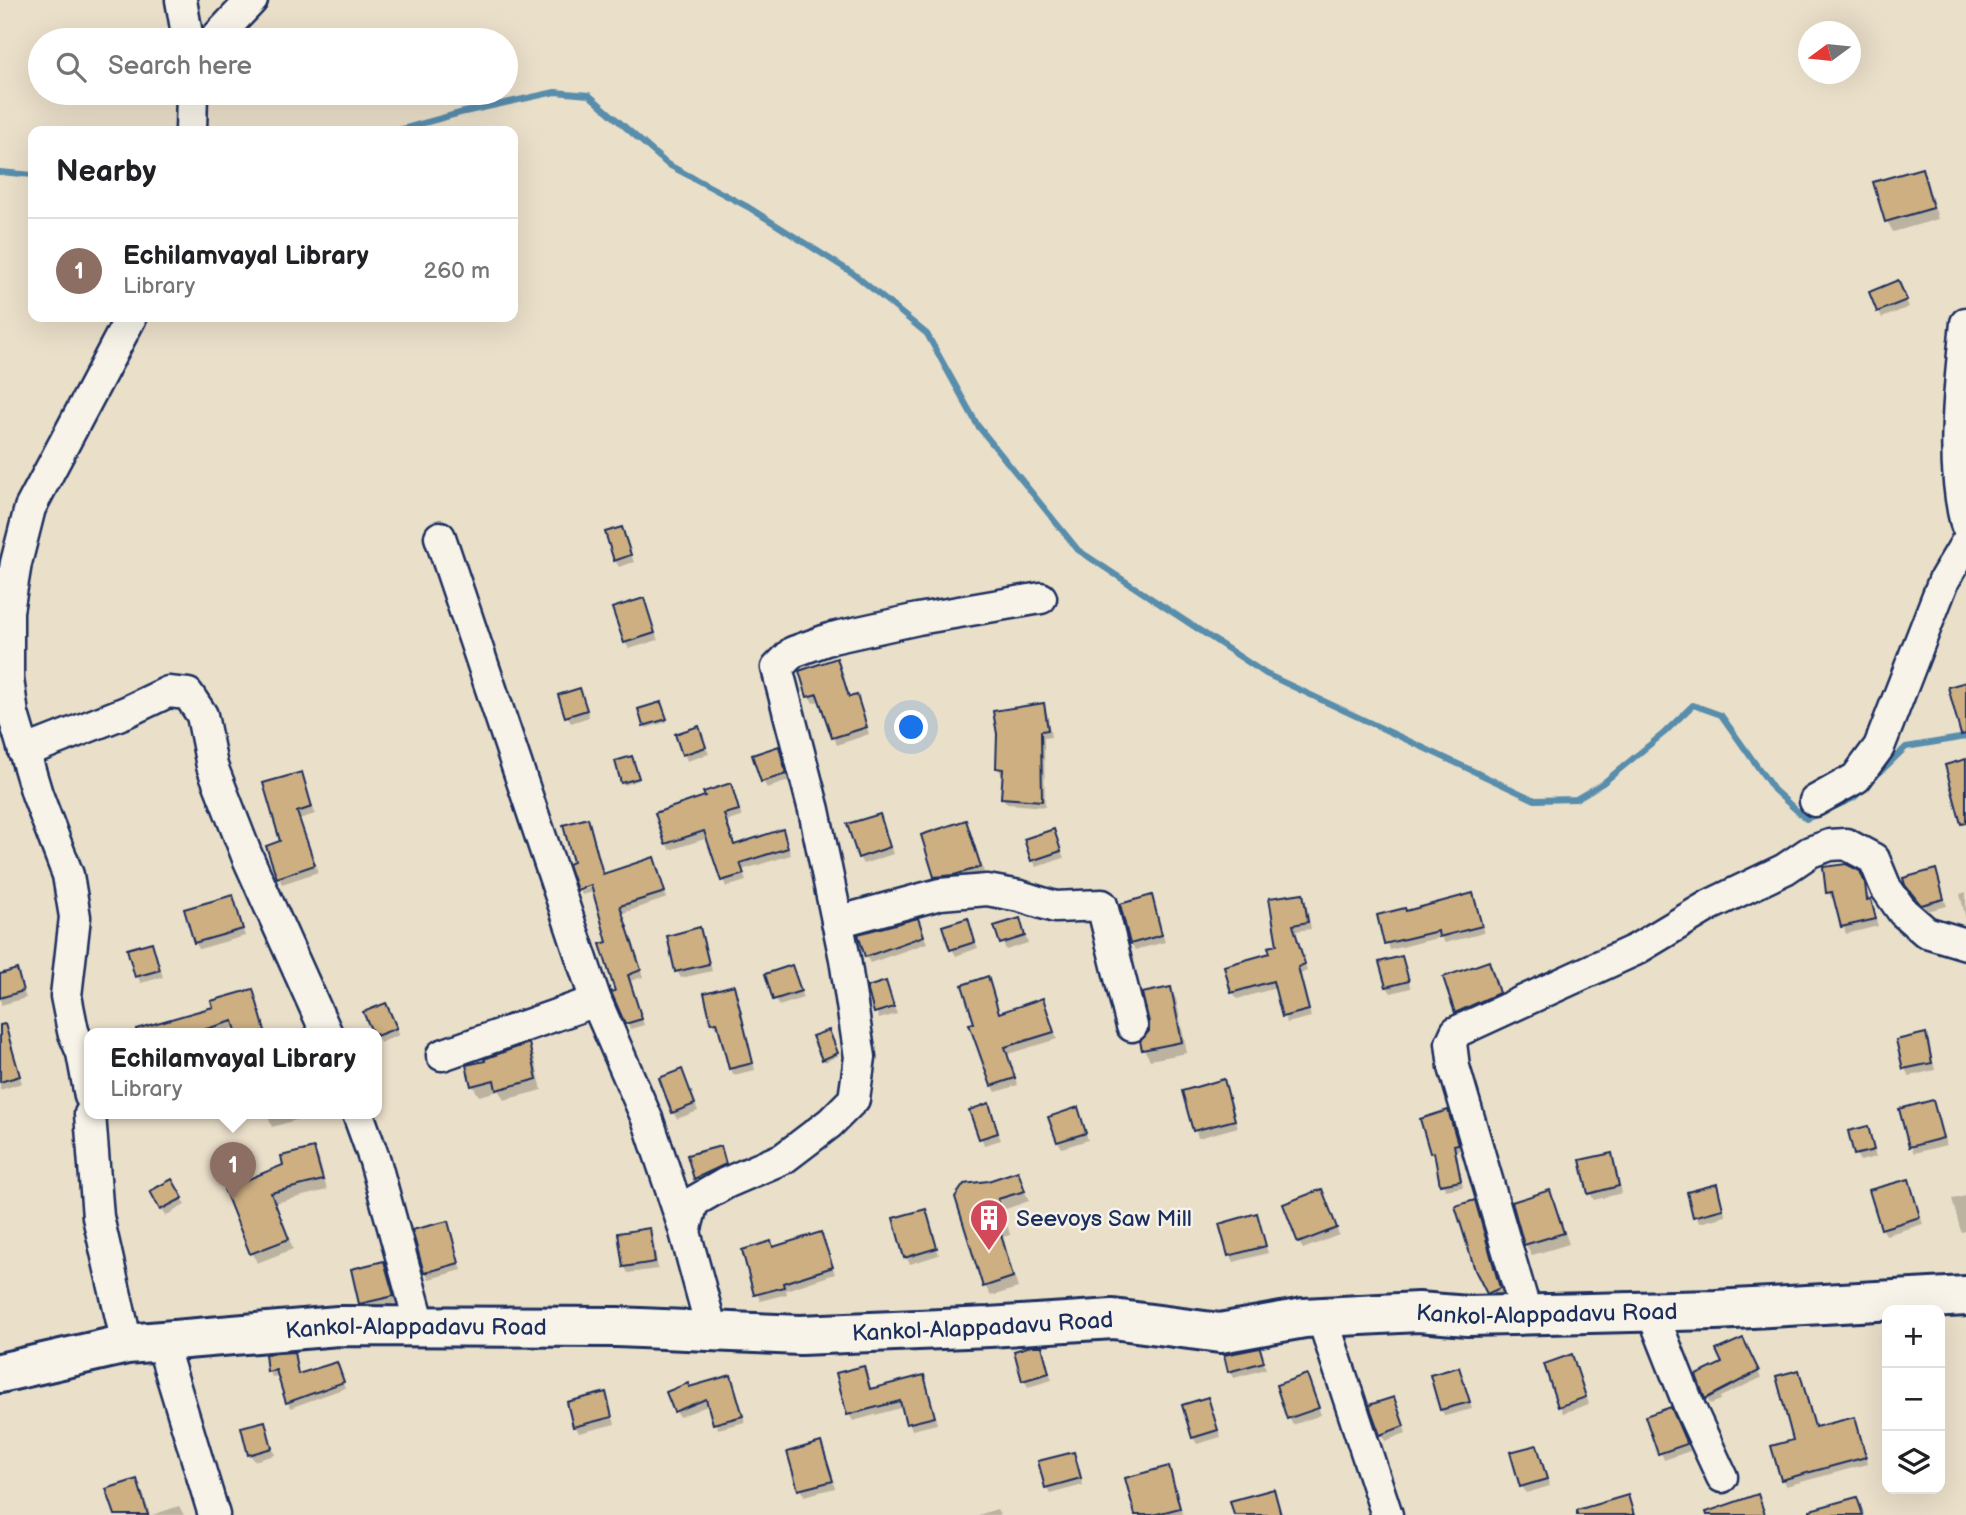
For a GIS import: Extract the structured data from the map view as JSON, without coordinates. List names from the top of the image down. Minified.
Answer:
{"streets":{"main road":["Kankol-Alappadavu Road"]},"places":{"building":["Seevoys Saw Mill"]},"north":"left","page":{"search":"Search here","heading":"Nearby","list":[{"mark":"1","name":"Echilamvayal Library","note":"Library","value":"260 m"}],"popup":["Echilamvayal Library","Library"],"pins":"1","map_buttons":["+","−"]}}
